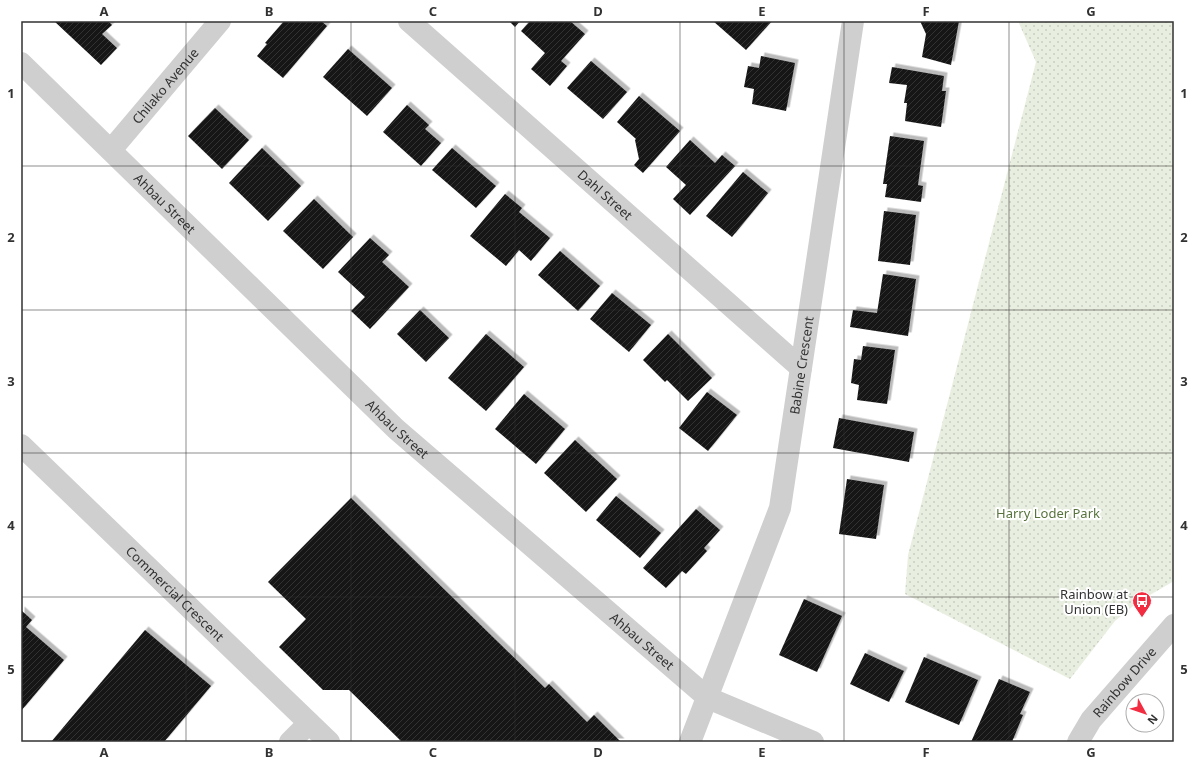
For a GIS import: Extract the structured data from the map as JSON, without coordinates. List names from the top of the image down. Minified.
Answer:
{"streets":{"street":["Chilako Avenue","Dahl Street","Ahbau Street","Babine Crescent","Commercial Crescent","Rainbow Drive"]},"crossings":[["Chilako Avenue","Ahbau Street"],["Dahl Street","Babine Crescent"],["Ahbau Street","Babine Crescent"]],"parks":["Harry Loder Park"],"places":{"bus stop":["Rainbow at Union (EB)"]},"north":"bottom right","grid":{"columns":["A","B","C","D","E","F","G"],"rows":["1","2","3","4","5"]}}
